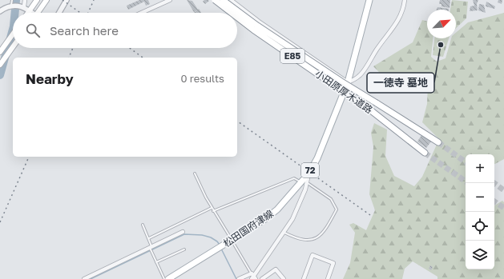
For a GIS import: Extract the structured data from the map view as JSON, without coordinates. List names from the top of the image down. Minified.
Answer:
{"streets":{"main road":["E85","小田原厚木道路","72","松田国府津線"]},"places":["一徳寺 墓地"],"north":"top right","page":{"search":"Search here","heading":["Nearby","0 results"],"map_buttons":["+","−"]}}
